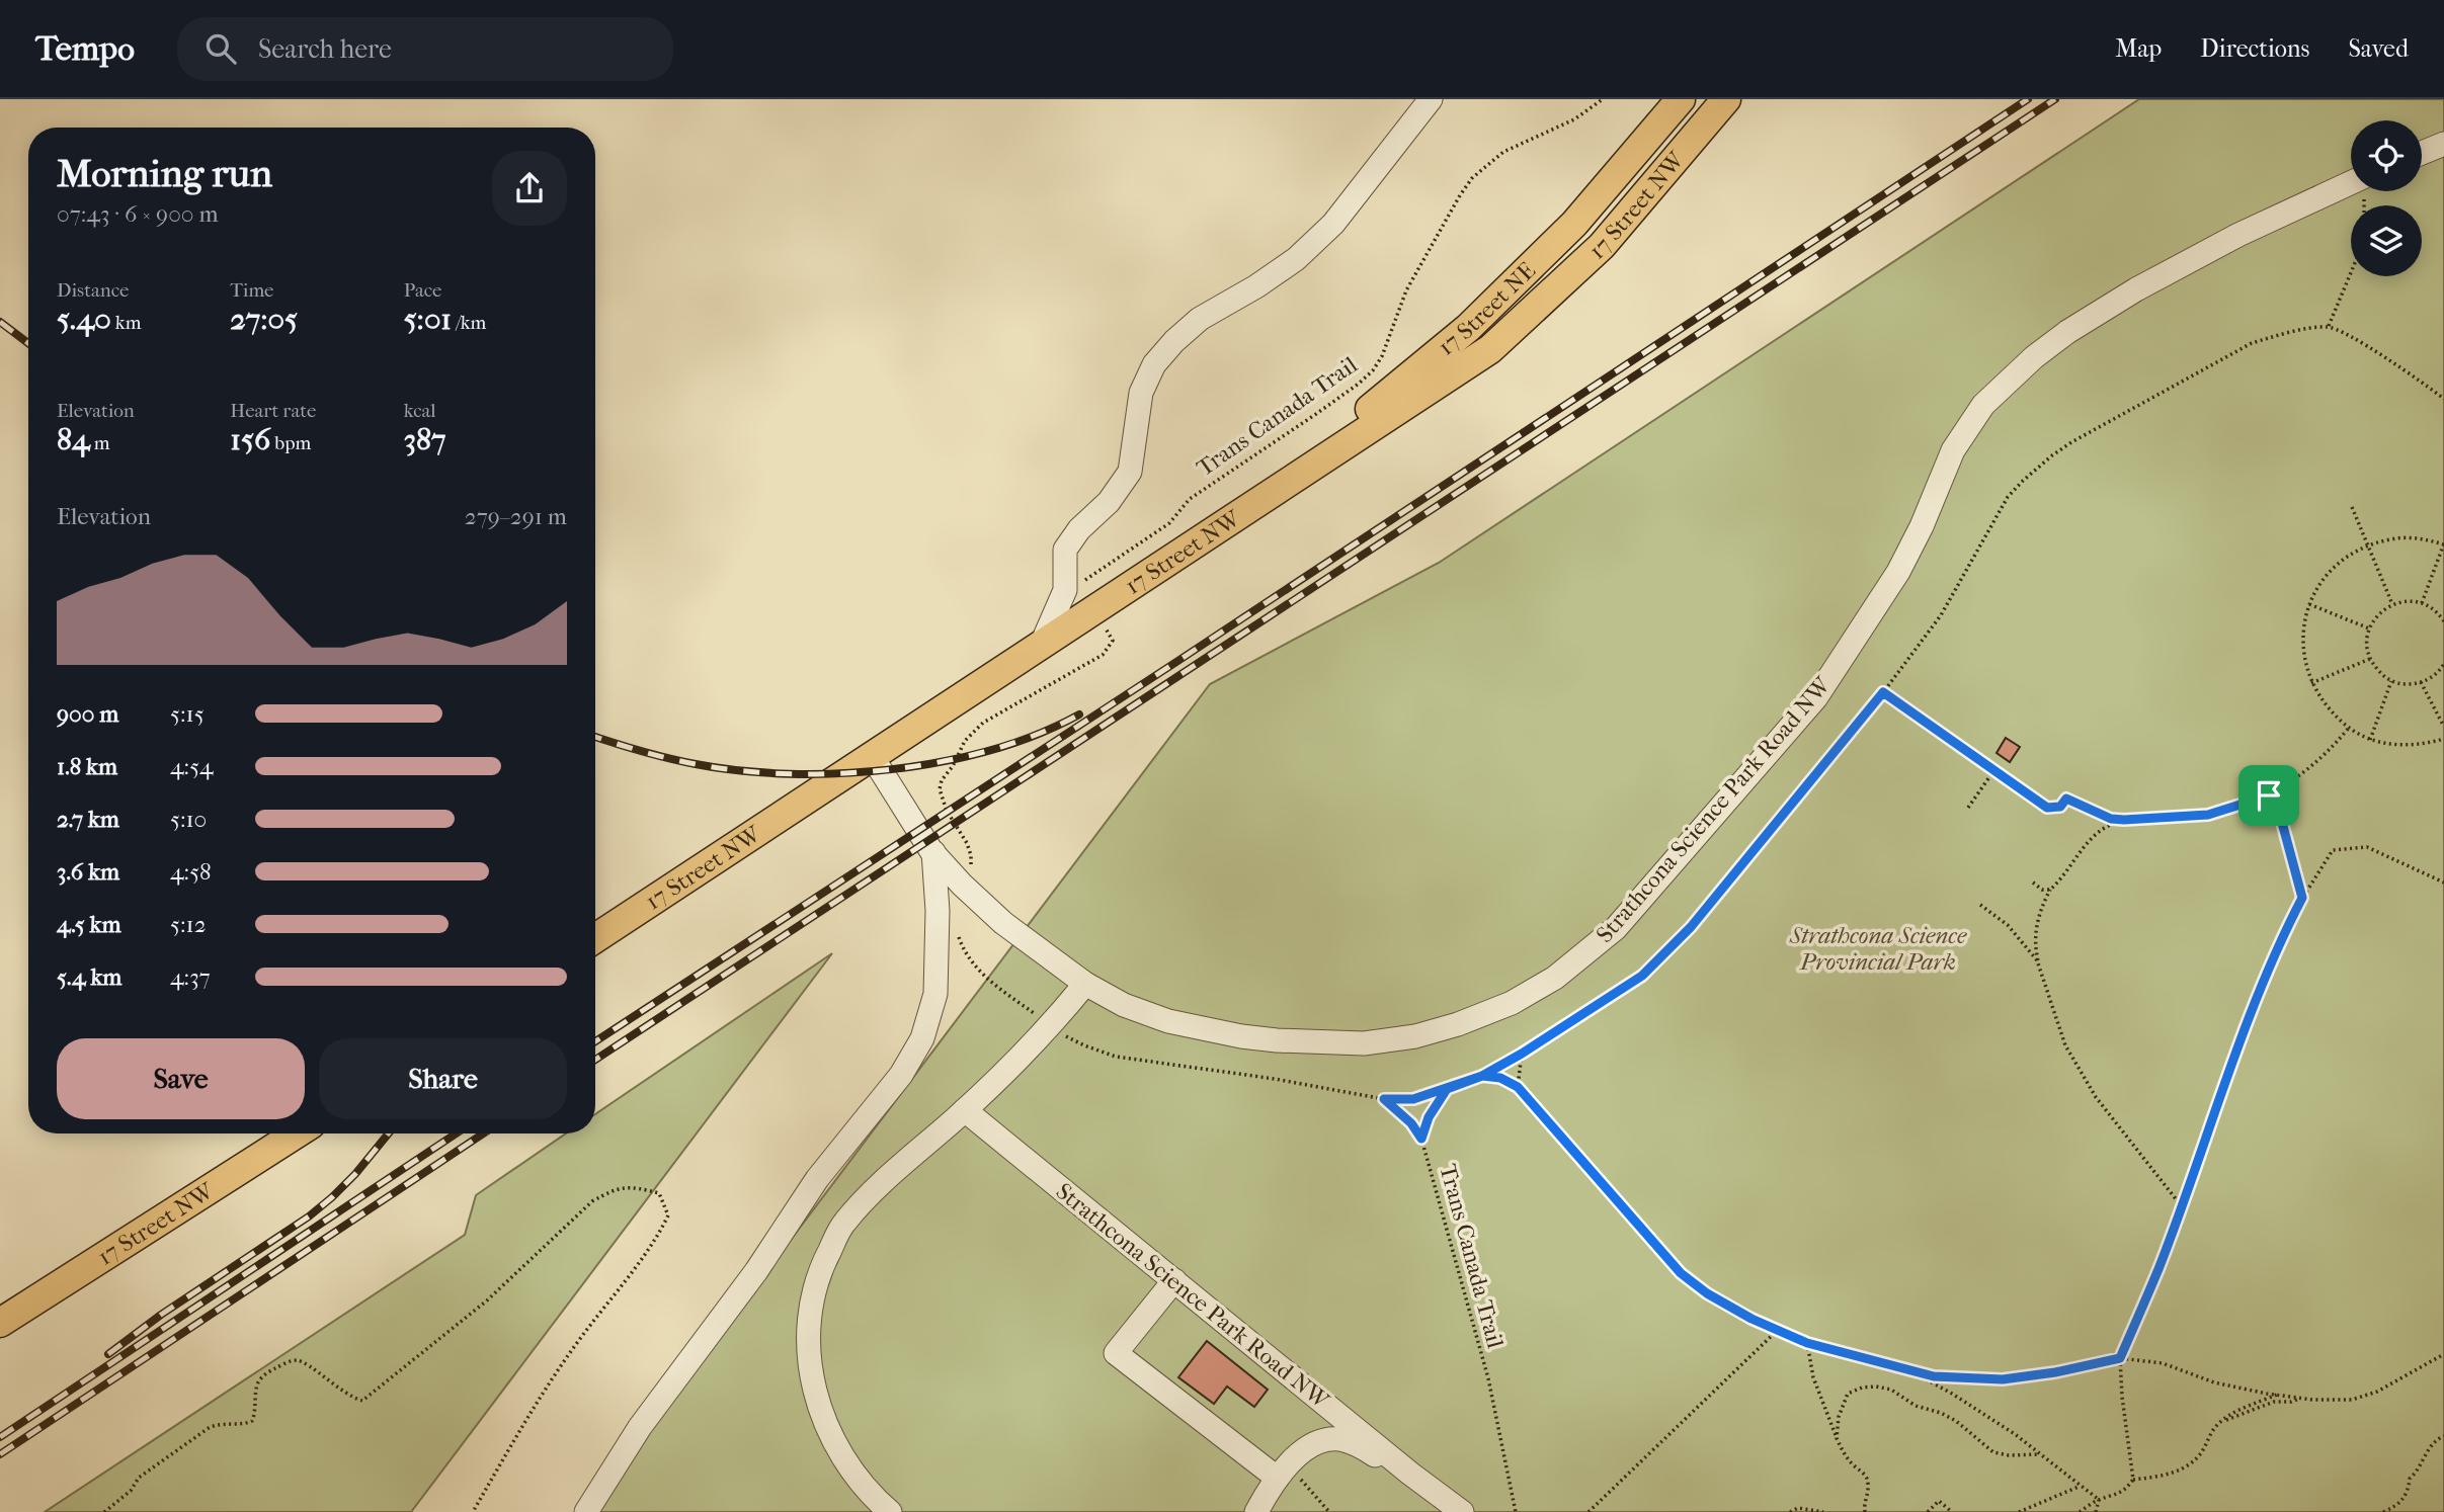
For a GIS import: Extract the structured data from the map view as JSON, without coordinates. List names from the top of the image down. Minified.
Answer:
{"streets":{"main road":["17 Street NW","17 Street NE"],"street":["Strathcona Science Park Road NW"],"path":["Trans Canada Trail"]},"crossings":[["17 Street NW","17 Street NE"],["17 Street NW","Strathcona Science Park Road NW"]],"parks":["Strathcona Science Provincial Park"],"page":{"header":"Tempo","search":"Search here","nav":["Map","Directions","Saved"],"heading":["Morning run","07:43 · 6 × 900 m"],"stats":[["Distance","5.40 km"],["Time","27:05"],["Pace","5:01 /km"],["Elevation","84 m"],["Heart rate","156 bpm"],["kcal","387"]],"chart":["Elevation","279–291 m"],"list":[{"name":"900 m","note":"5:15"},{"name":"1.8 km","note":"4:54"},{"name":"2.7 km","note":"5:10"},{"name":"3.6 km","note":"4:58"},{"name":"4.5 km","note":"5:12"},{"name":"5.4 km","note":"4:37"}],"buttons":["Save","Share"]}}
